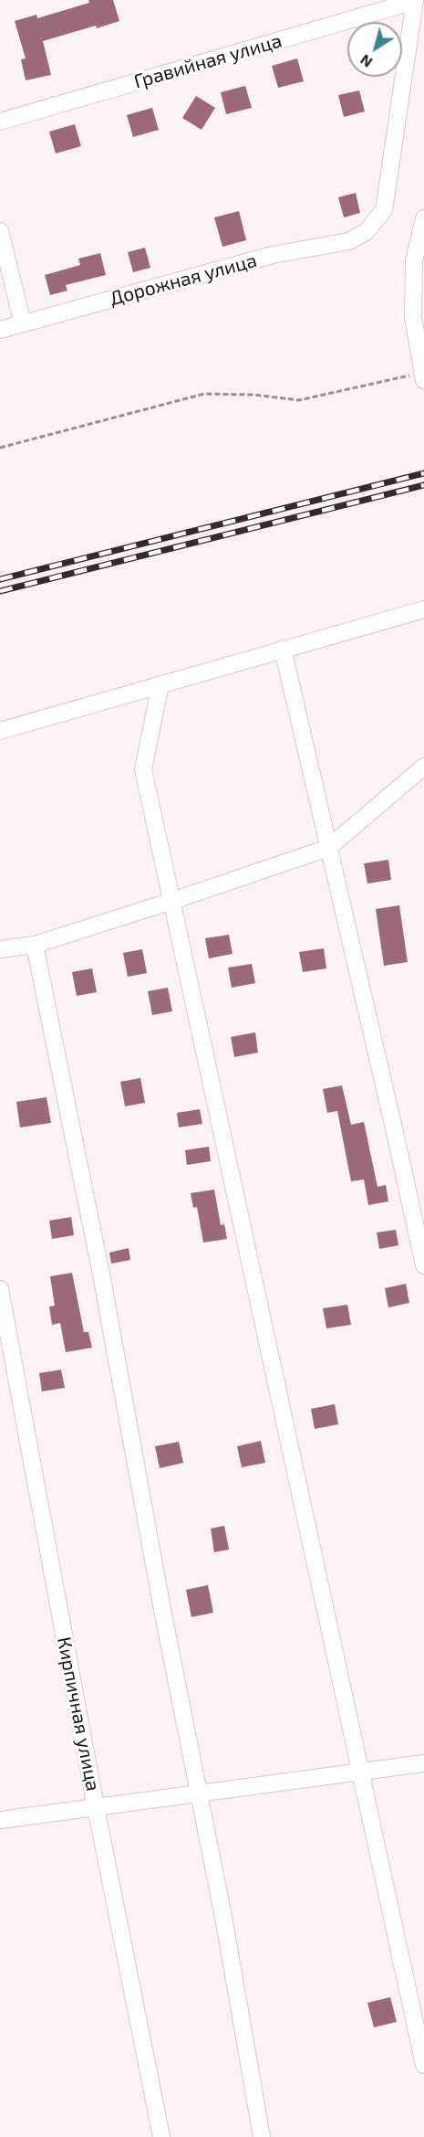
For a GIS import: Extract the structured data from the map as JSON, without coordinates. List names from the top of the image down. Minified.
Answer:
{"streets":{"street":["Гравийная улица","Дорожная улица","Кирпичная улица"]},"crossings":[["Гравийная улица","Дорожная улица"]],"north":"bottom left"}
